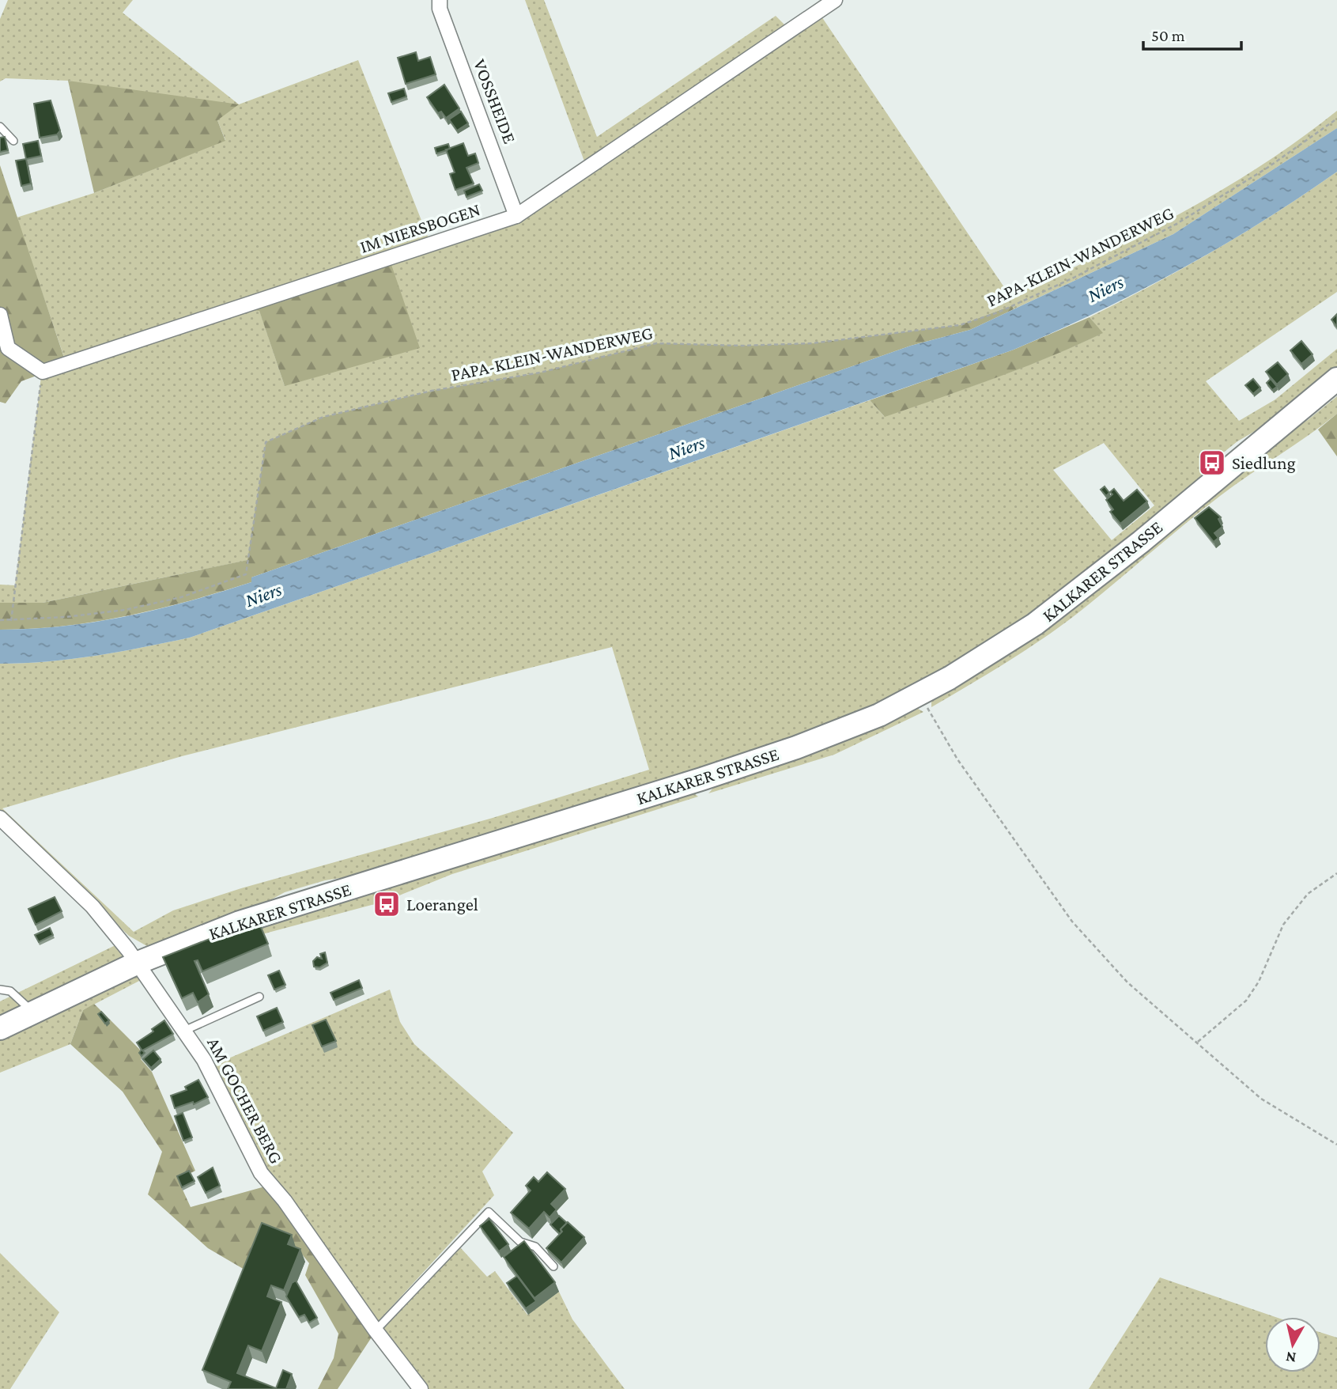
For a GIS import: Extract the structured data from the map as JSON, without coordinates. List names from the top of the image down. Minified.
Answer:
{"streets":{"main road":["KALKARER STRASSE"],"street":["VOSSHEIDE","IM NIERSBOGEN","AM GOCHER BERG"],"path":["PAPA-KLEIN-WANDERWEG"]},"crossings":[["VOSSHEIDE","IM NIERSBOGEN"],["KALKARER STRASSE","AM GOCHER BERG"]],"water":["Niers"],"places":{"bus stop":["Siedlung","Loerangel"]},"scale_bar":"50 m","north":"bottom"}
